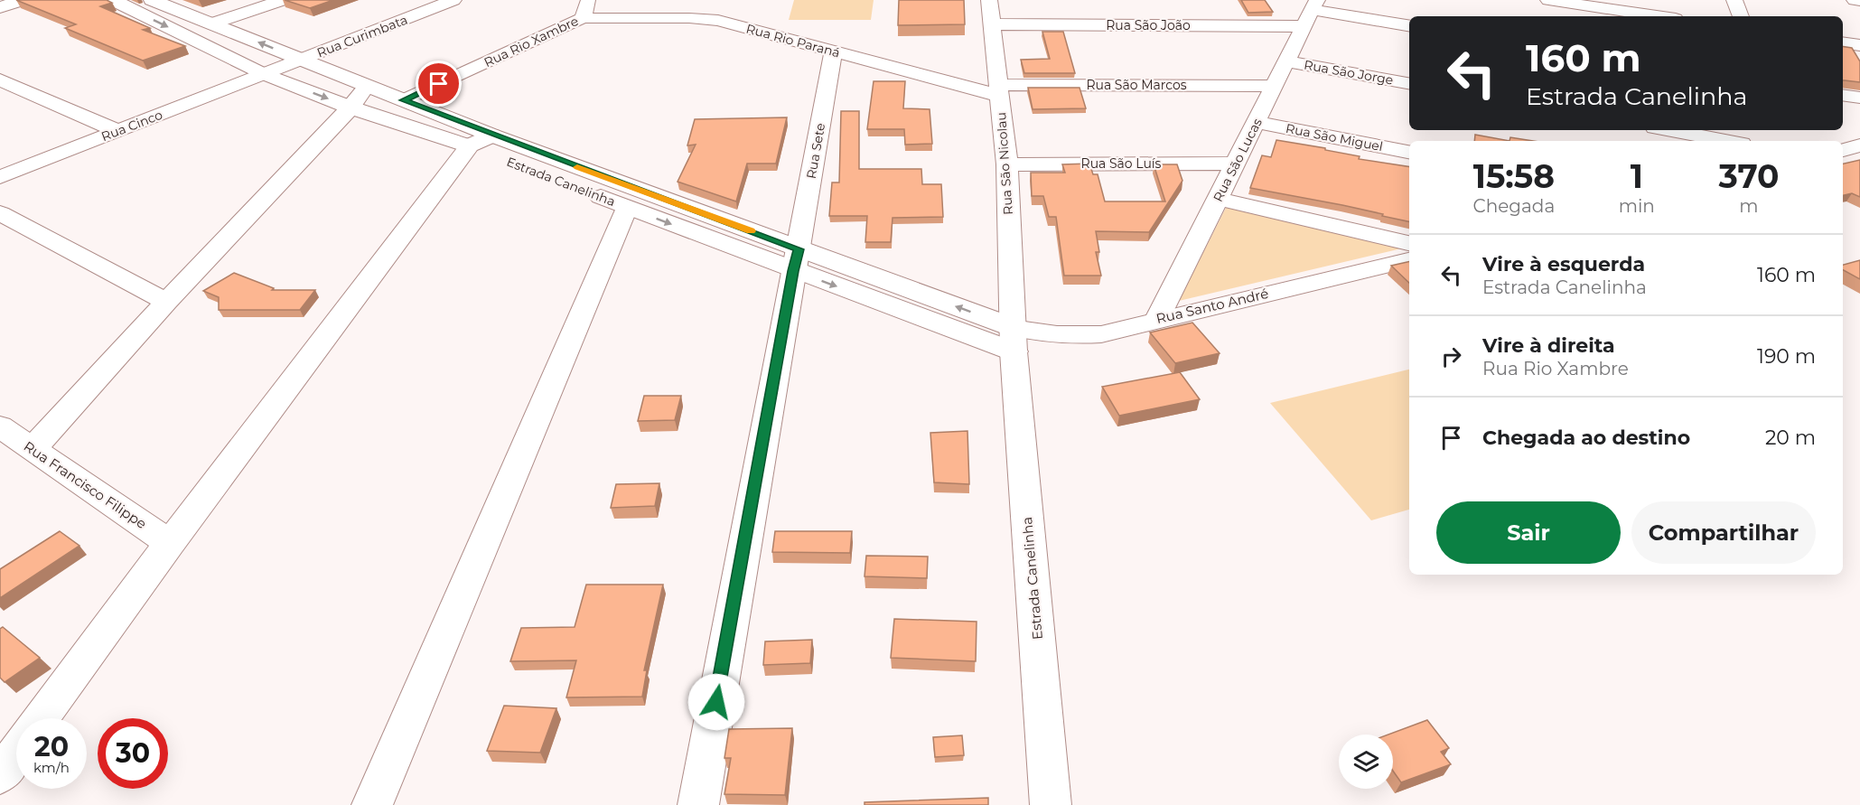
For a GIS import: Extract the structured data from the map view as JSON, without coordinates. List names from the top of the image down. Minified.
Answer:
{"streets":{"street":["Rua São João","Rua Curimbata","Rua Rio Paraná","Rua Rio Xambre","Rua São Jorge","Rua São Marcos","Rua Cinco","Rua São Miguel","Rua Sete","Rua São Lucas","Rua São Nicolau","Rua São Luís","Estrada Canelinha","Rua Santo André","Rua Francisco Filippe"]},"crossings":[["Rua São João","Rua São Lucas"],["Rua São João","Rua São Nicolau"],["Rua Curimbata","Rua Cinco"],["Rua Curimbata","Estrada Canelinha"],["Rua Rio Paraná","Rua Rio Xambre"],["Rua Rio Paraná","Rua São Marcos"],["Rua Rio Paraná","Rua Sete"],["Rua Rio Paraná","Rua São Nicolau"],["Rua Rio Xambre","Estrada Canelinha"],["Rua São Jorge","Rua São Lucas"],["Rua São Marcos","Rua São Lucas"],["Rua São Marcos","Rua São Nicolau"],["Rua Cinco","Estrada Canelinha"],["Rua São Miguel","Rua São Lucas"],["Rua Sete","Estrada Canelinha"],["Rua São Lucas","Rua São Luís"],["Rua São Lucas","Rua Santo André"],["Rua São Nicolau","Rua São Luís"],["Rua São Nicolau","Estrada Canelinha"],["Rua São Nicolau","Rua Santo André"],["Estrada Canelinha","Rua Santo André"]],"page":{"turn":["160 m","Estrada Canelinha"],"eta":["15:58","Chegada","1","min","370","m"],"list":[{"name":"Vire à esquerda","note":"Estrada Canelinha","value":"160 m"},{"name":"Vire à direita","note":"Rua Rio Xambre","value":"190 m"},{"name":"Chegada ao destino","value":"20 m"}],"buttons":["Sair","Compartilhar"],"speed":"20 km/h","limit":"30"}}
